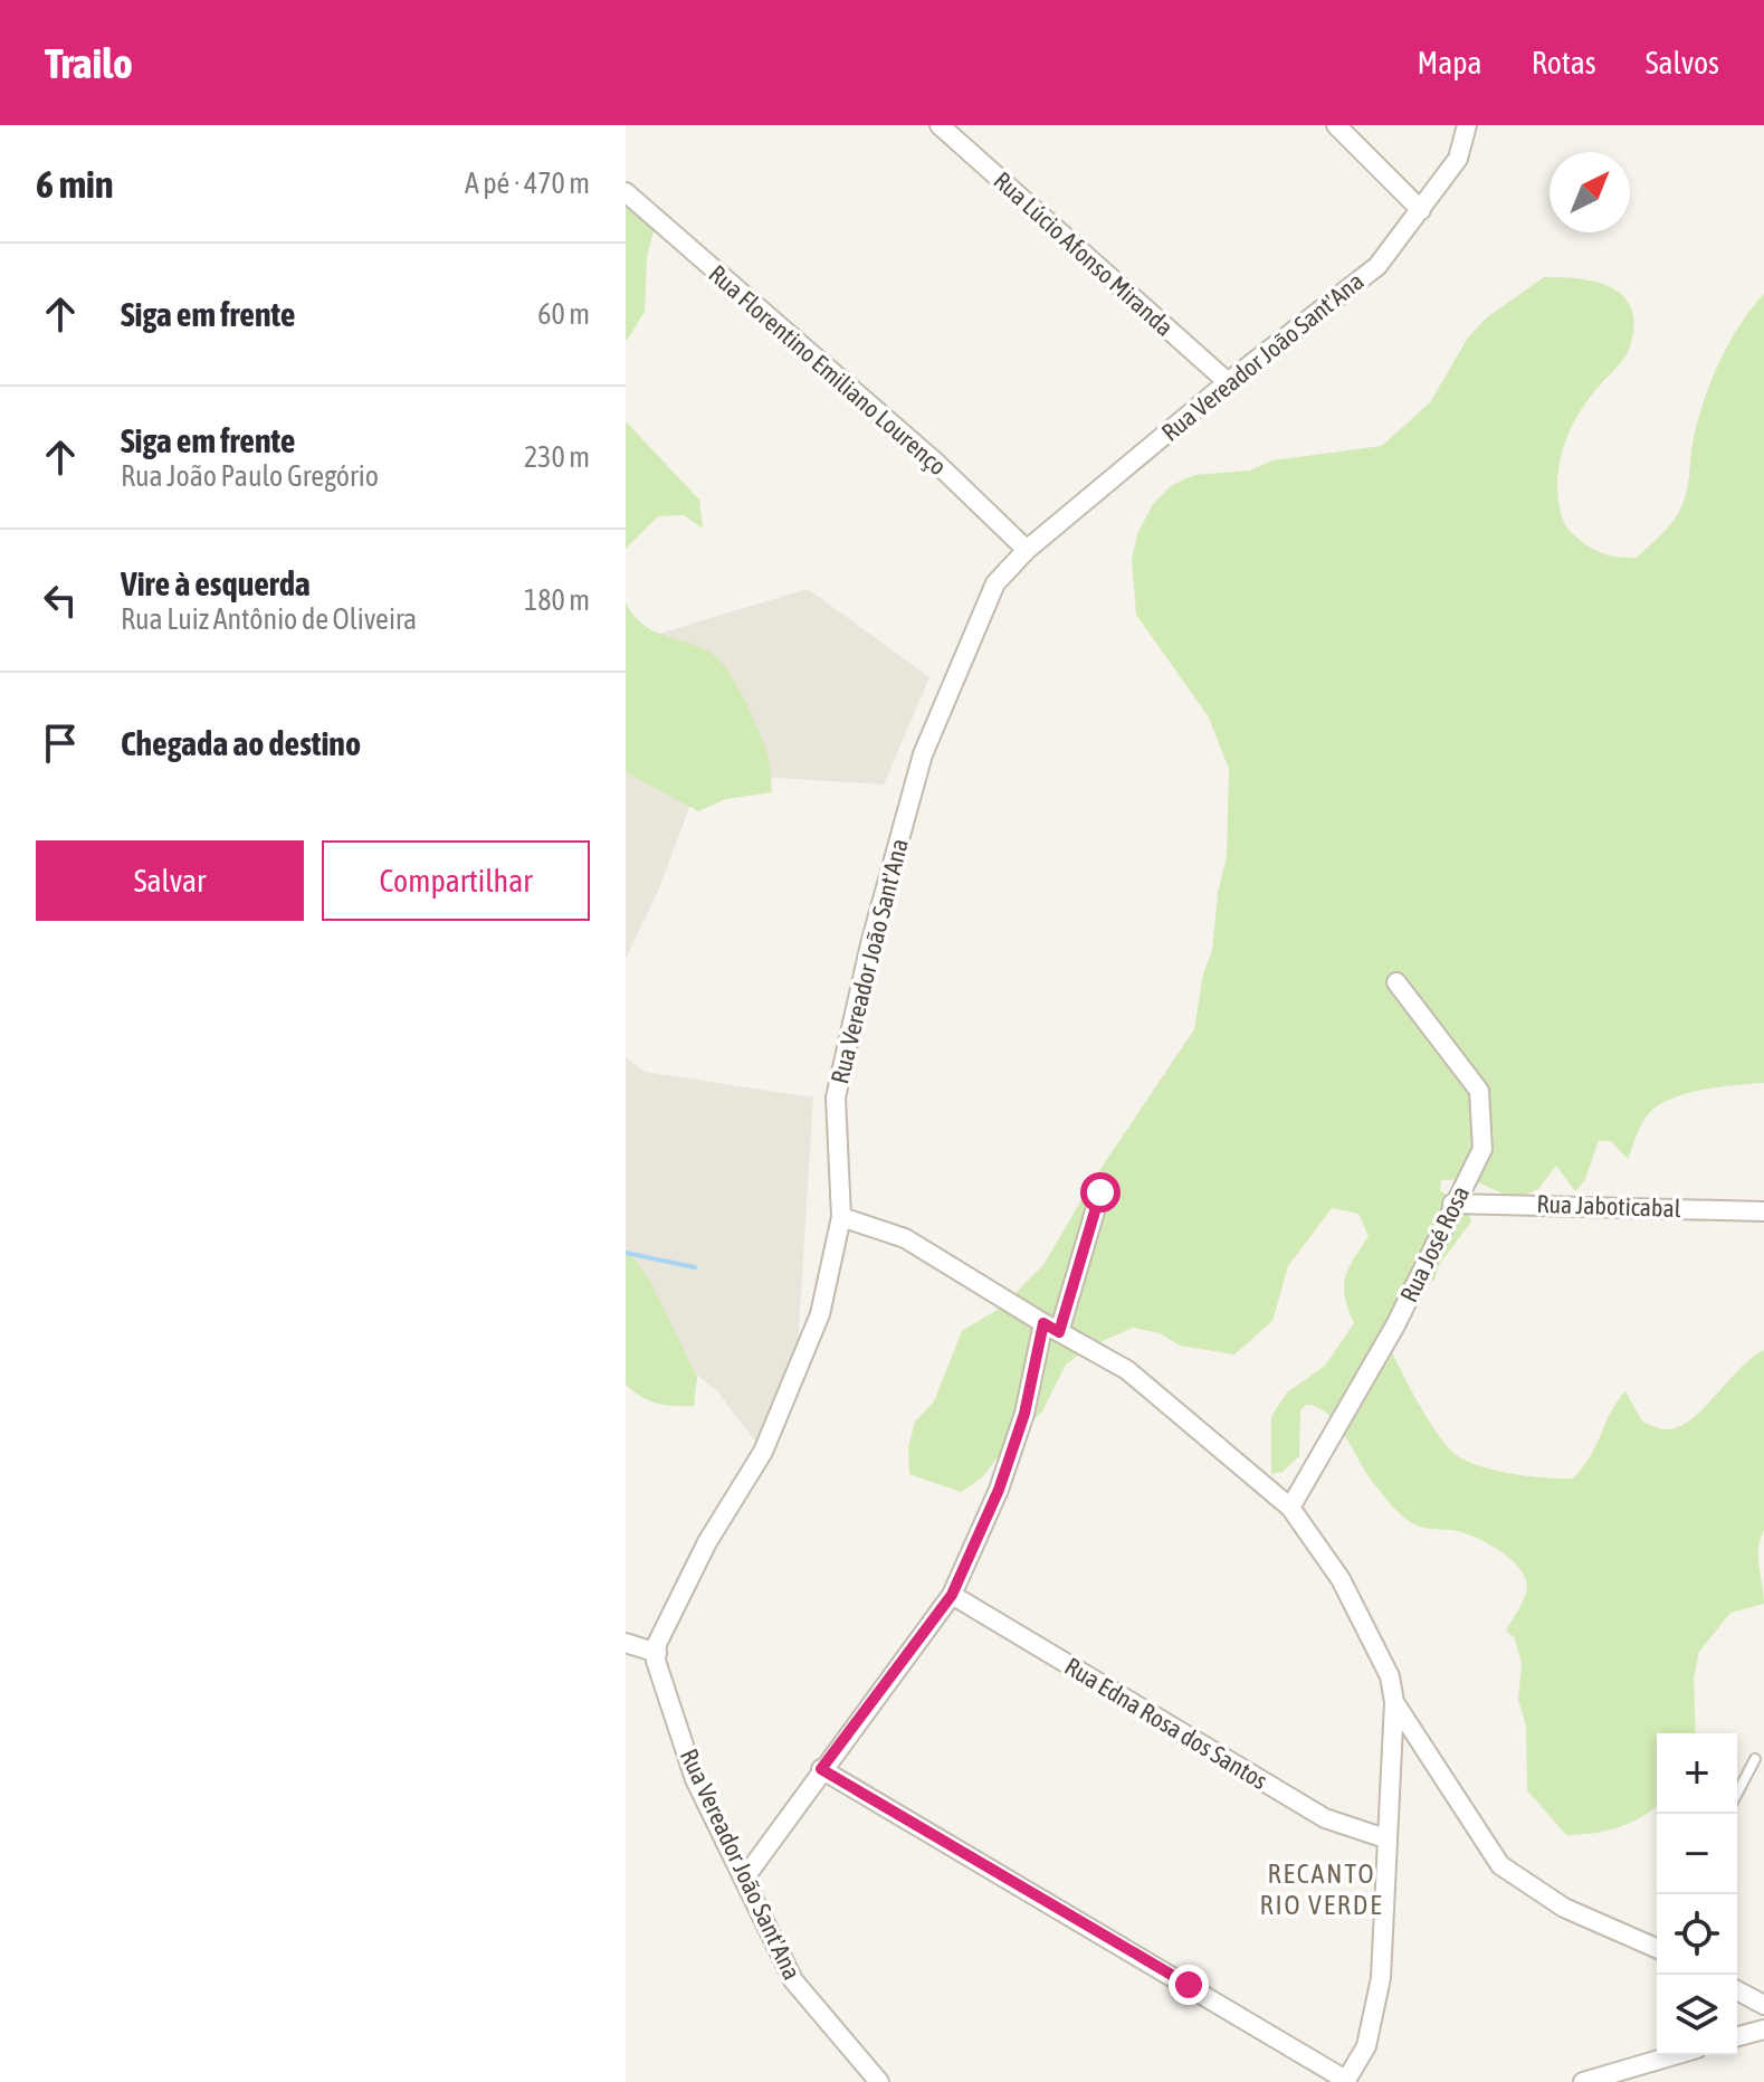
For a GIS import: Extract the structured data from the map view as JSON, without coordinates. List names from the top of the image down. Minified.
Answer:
{"streets":{"street":["Rua Lúcio Afonso Miranda","Rua Vereador João Sant'Ana","Rua Florentino Emiliano Lourenço","Rua Jaboticabal","Rua José Rosa","Rua Edna Rosa dos Santos"]},"crossings":[["Rua Lúcio Afonso Miranda","Rua Vereador João Sant'Ana"],["Rua Vereador João Sant'Ana","Rua Florentino Emiliano Lourenço"],["Rua Jaboticabal","Rua José Rosa"]],"districts":["RECANTO RIO VERDE"],"north":"top right","page":{"header":"Trailo","nav":["Mapa","Rotas","Salvos"],"heading":["6 min","A pé · 470 m"],"list":[["Siga em frente","60 m"],["Siga em frente","Rua João Paulo Gregório","230 m"],["Vire à esquerda","Rua Luiz Antônio de Oliveira","180 m"],"Chegada ao destino"],"buttons":["Salvar","Compartilhar"],"map_buttons":["+","−"]}}
